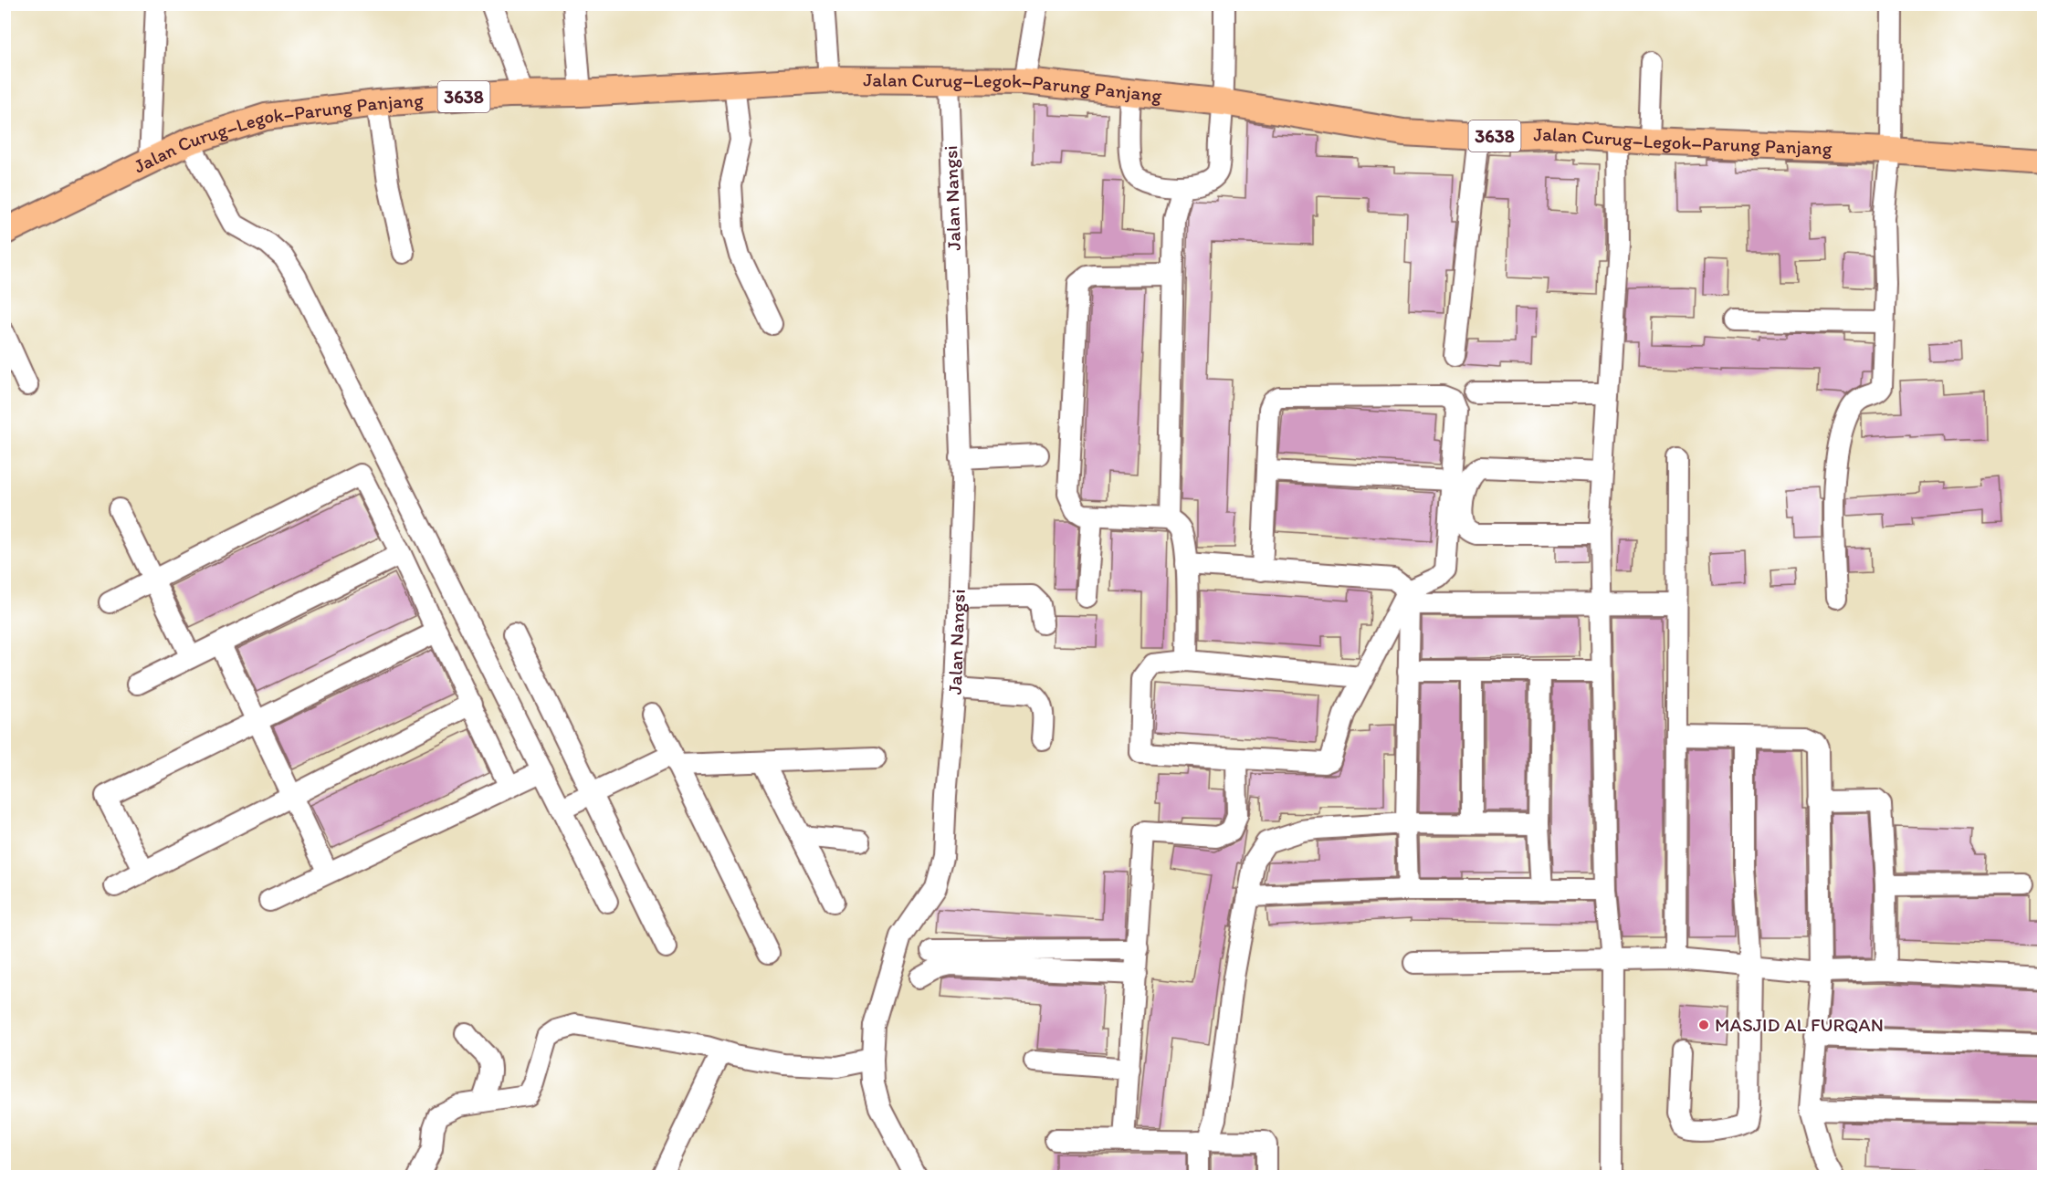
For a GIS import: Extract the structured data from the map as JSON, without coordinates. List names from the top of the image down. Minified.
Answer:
{"streets":{"main road":["Jalan Curug–Legok–Parung Panjang","3638"],"street":["Jalan Nangsi"]},"crossings":[["Jalan Curug–Legok–Parung Panjang","Jalan Nangsi"]],"places":["MASJID AL FURQAN"]}
